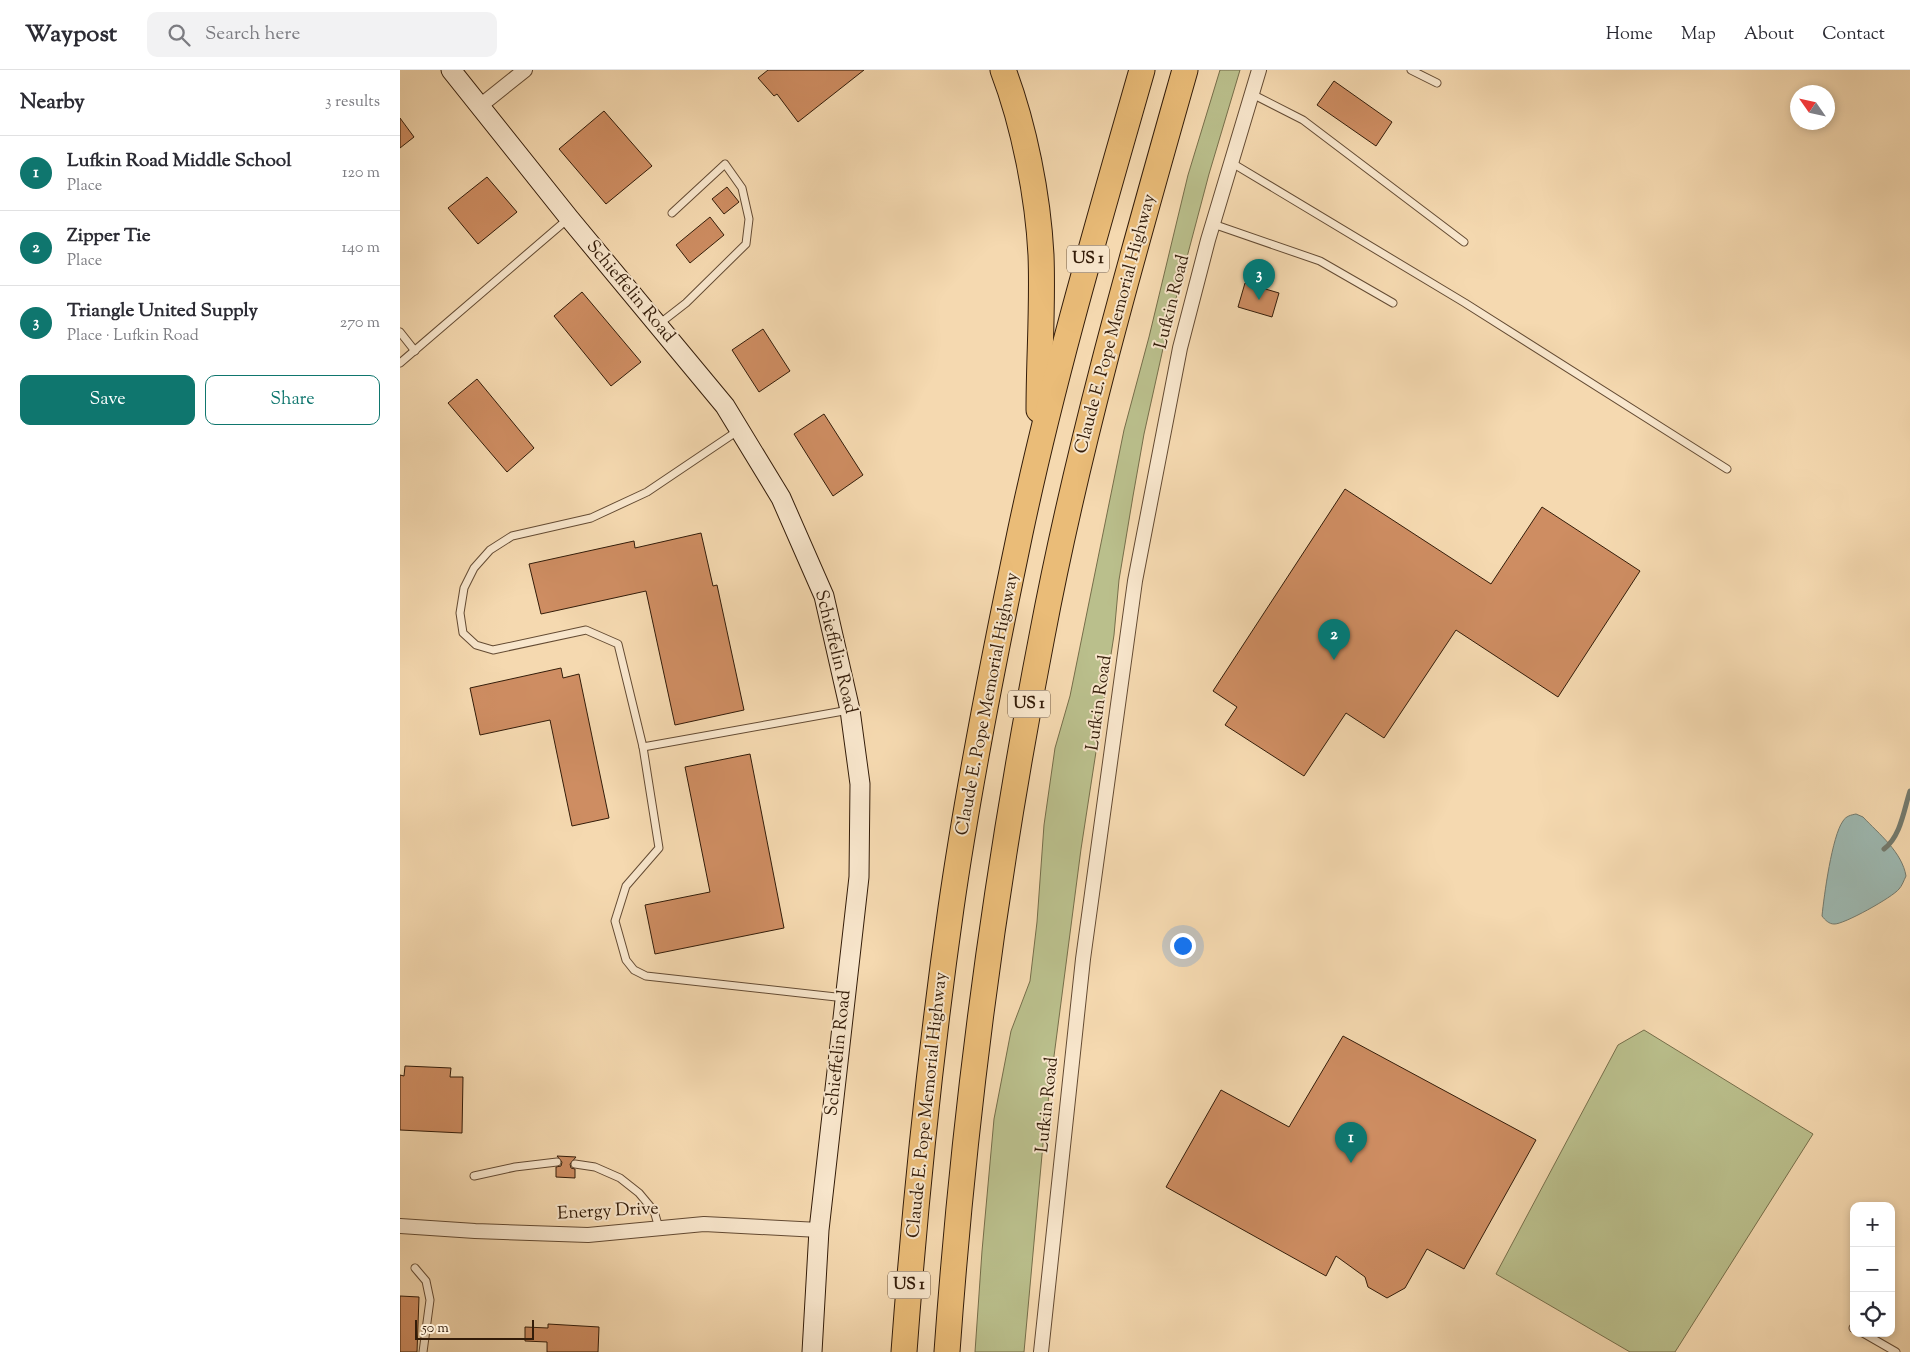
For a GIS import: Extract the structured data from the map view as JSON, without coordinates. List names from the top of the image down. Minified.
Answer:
{"streets":{"highway":["US 1","Claude E. Pope Memorial Highway"],"street":["Schieffelin Road","Lufkin Road","Energy Drive"]},"crossings":[["Schieffelin Road","Energy Drive"]],"scale_bar":"50 m","north":"top left","page":{"header":"Waypost","search":"Search here","nav":["Home","Map","About","Contact"],"heading":["Nearby","3 results"],"list":[{"mark":"1","name":"Lufkin Road Middle School","note":"Place","value":"120 m"},{"mark":"2","name":"Zipper Tie","note":"Place","value":"140 m"},{"mark":"3","name":"Triangle United Supply","note":"Place · Lufkin Road","value":"270 m"}],"pins":["3","2","1"],"buttons":["Save","Share"],"map_buttons":["+","−"],"scale":"50 m"}}
